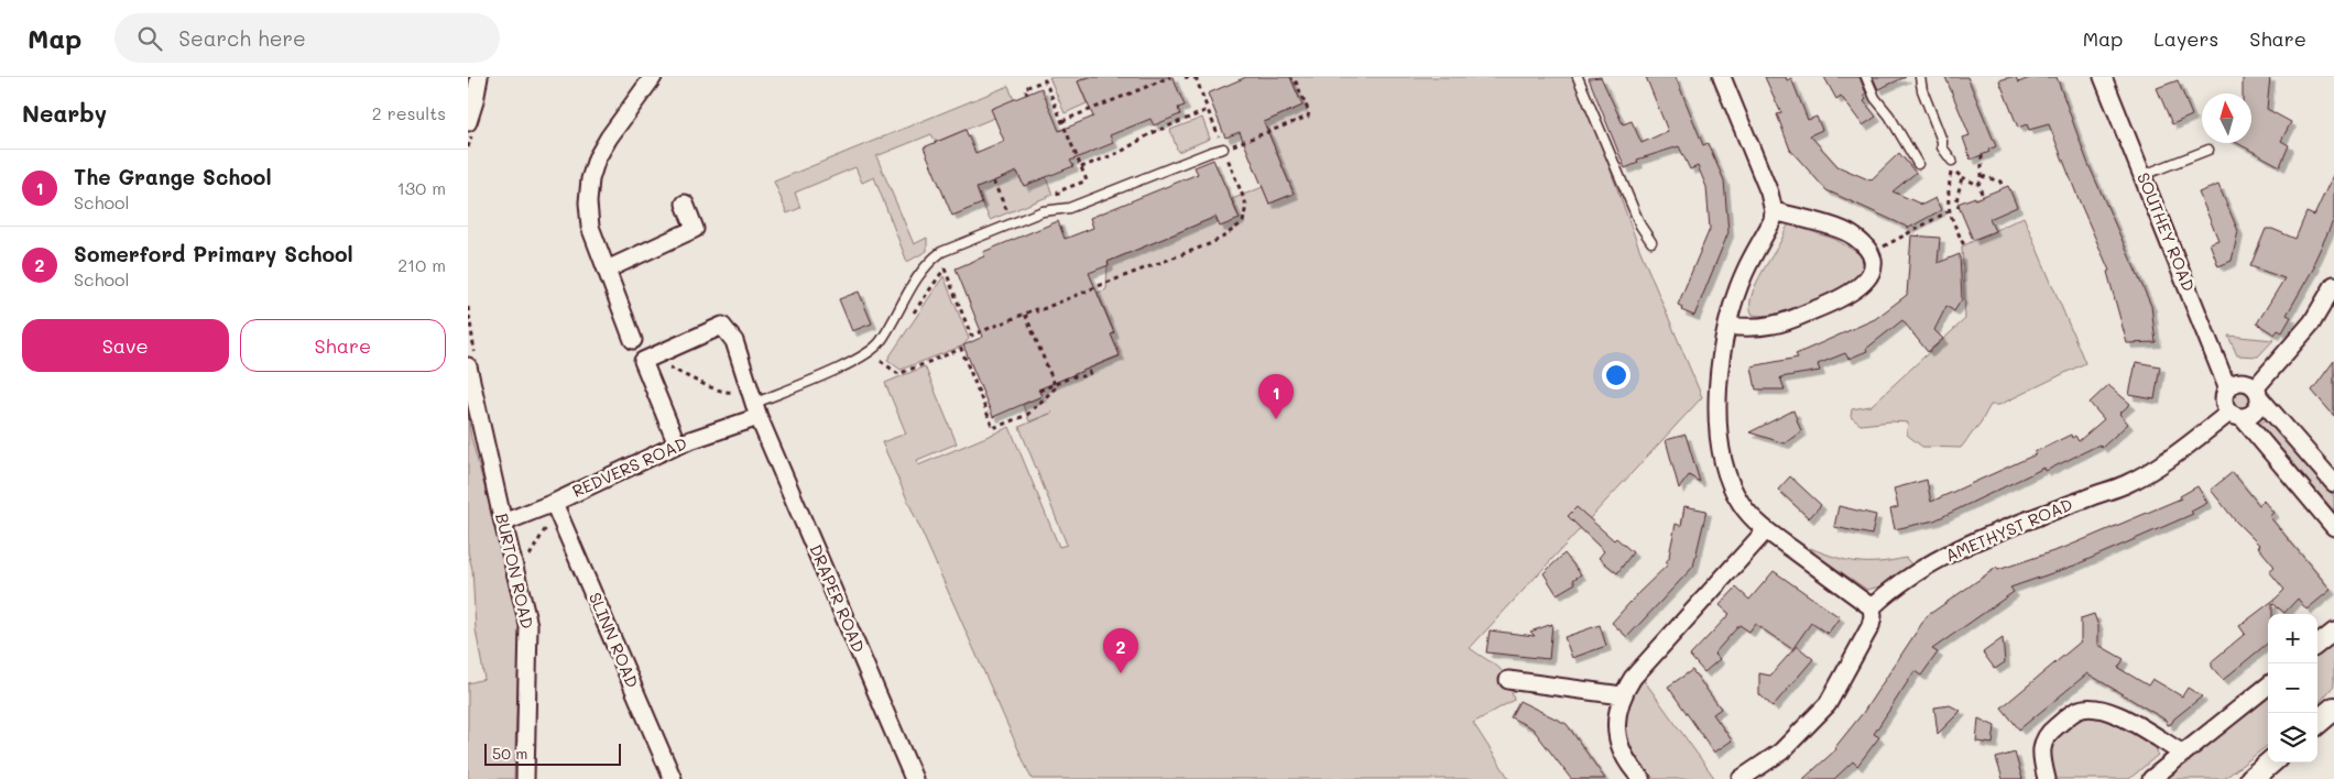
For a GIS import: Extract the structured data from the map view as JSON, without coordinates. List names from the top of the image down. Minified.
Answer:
{"streets":{"street":["SOUTHEY ROAD","REDVERS ROAD","AMETHYST ROAD","BURTON ROAD","DRAPER ROAD","SLINN ROAD"]},"crossings":[["SOUTHEY ROAD","AMETHYST ROAD"],["REDVERS ROAD","BURTON ROAD"],["REDVERS ROAD","DRAPER ROAD"],["REDVERS ROAD","SLINN ROAD"]],"scale_bar":"50 m","north":"top","page":{"header":"Map","search":"Search here","nav":["Map","Layers","Share"],"heading":["Nearby","2 results"],"list":[{"mark":"1","name":"The Grange School","note":"School","value":"130 m"},{"mark":"2","name":"Somerford Primary School","note":"School","value":"210 m"}],"buttons":["Save","Share"],"pins":["1","2"],"map_buttons":["+","−"],"scale":"50 m"}}
